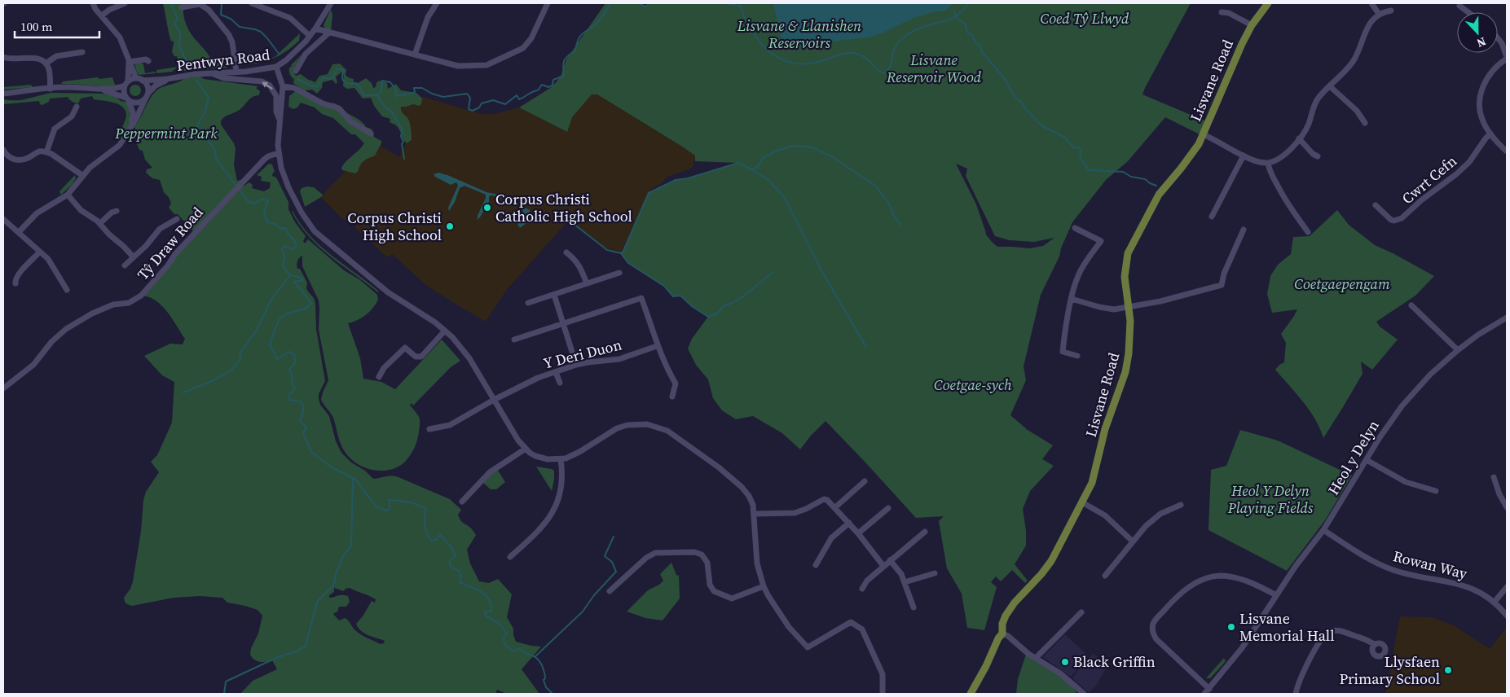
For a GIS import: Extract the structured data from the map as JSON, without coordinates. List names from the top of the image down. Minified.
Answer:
{"streets":{"main road":["Lisvane Road"],"street":["Pentwyn Road","Cwrt Cefn","Tŷ Draw Road","Y Deri Duon","Heol y Delyn","Rowan Way"]},"crossings":[["Heol y Delyn","Rowan Way"]],"parks":["Coed Tŷ Llwyd","Lisvane & Llanishen Reservoirs","Lisvane Reservoir Wood","Peppermint Park","Coetgaepengam","Coetgae-sych","Heol Y Delyn Playing Fields"],"places":["Corpus Christi Catholic High School","Corpus Christi High School","Lisvane Memorial Hall","Black Griffin","Llysfaen Primary School"],"scale_bar":"100 m","north":"bottom"}
